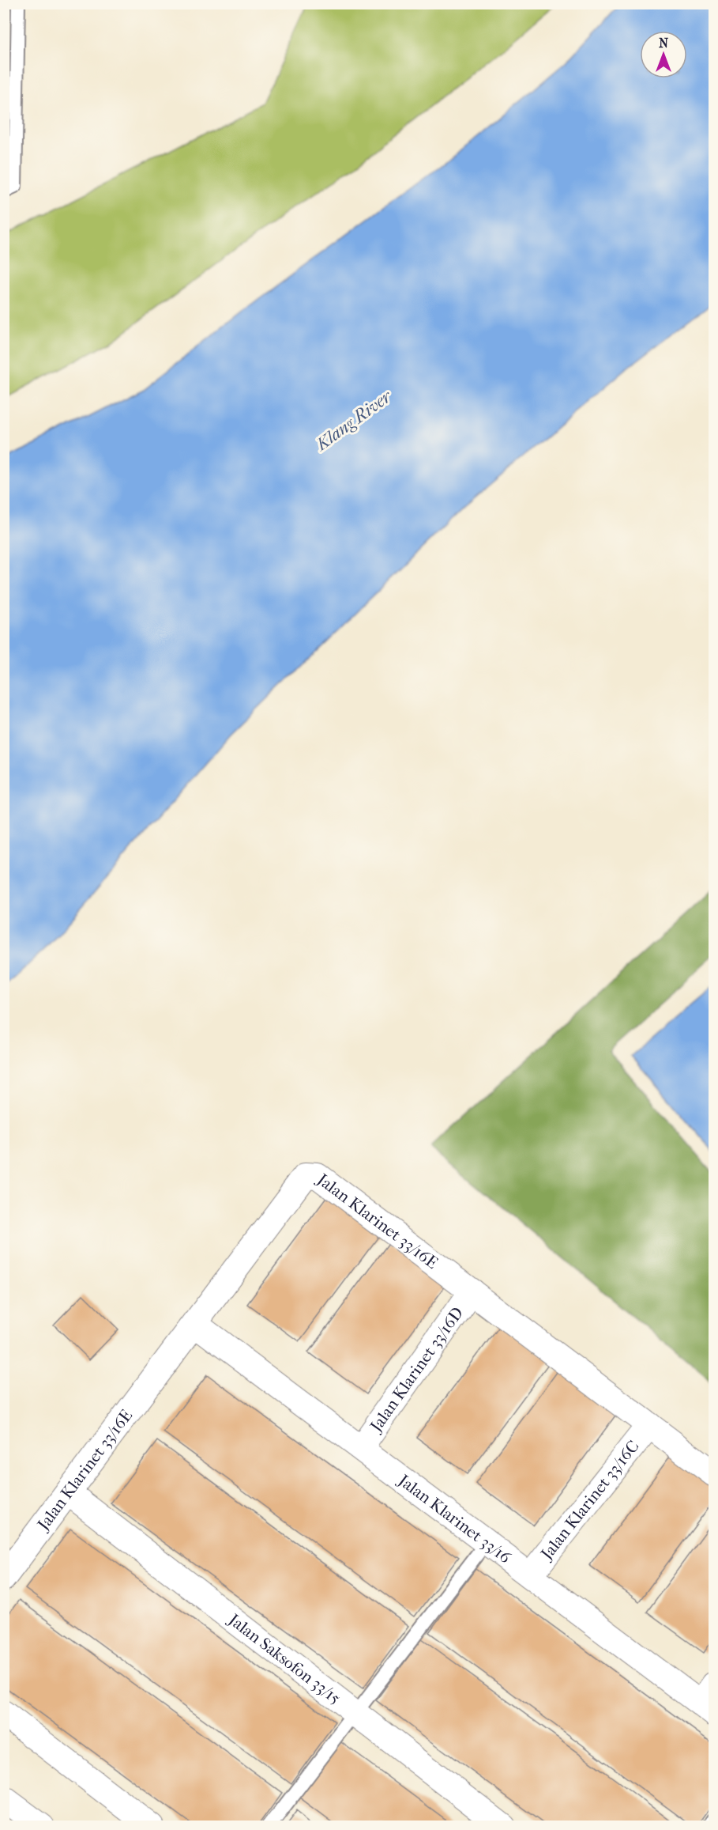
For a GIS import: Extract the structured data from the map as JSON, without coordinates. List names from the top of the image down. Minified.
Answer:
{"streets":{"street":["Jalan Klarinet 33/16E","Jalan Klarinet 33/16D","Jalan Klarinet 33/16C","Jalan Klarinet 33/16","Jalan Saksofon 33/15"]},"crossings":[["Jalan Klarinet 33/16E","Jalan Klarinet 33/16D"],["Jalan Klarinet 33/16E","Jalan Klarinet 33/16C"],["Jalan Klarinet 33/16E","Jalan Klarinet 33/16"],["Jalan Klarinet 33/16E","Jalan Saksofon 33/15"],["Jalan Klarinet 33/16D","Jalan Klarinet 33/16"],["Jalan Klarinet 33/16C","Jalan Klarinet 33/16"]],"water":["Klang River"],"north":"top"}
